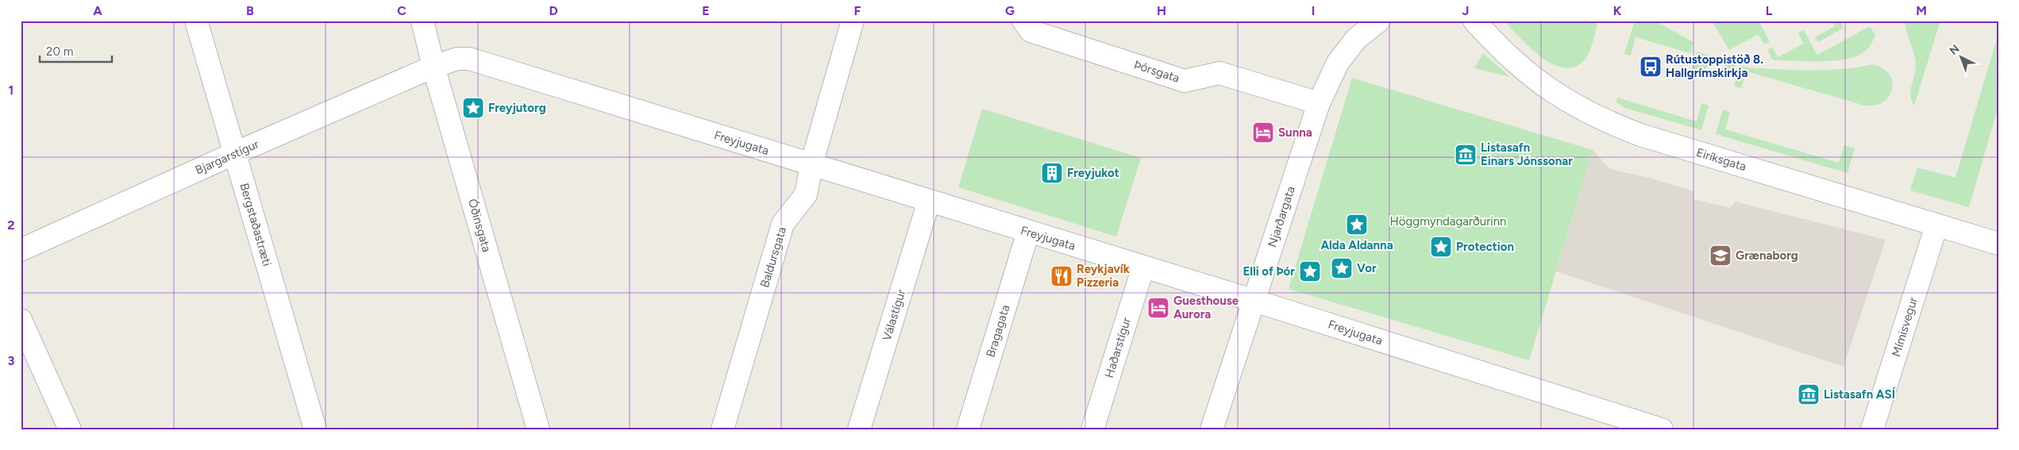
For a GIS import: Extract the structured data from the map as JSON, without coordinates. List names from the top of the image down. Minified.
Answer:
{"streets":{"street":["Þórsgata","Freyjugata","Bjargarstígur","Eiríksgata","Njarðargata","Bergstaðastræti","Óðinsgata","Baldursgata","Válastígur","Mímisvegur","Bragagata","Haðarstígur"]},"crossings":[["Þórsgata","Njarðargata"],["Freyjugata","Bjargarstígur"],["Freyjugata","Njarðargata"],["Freyjugata","Óðinsgata"],["Freyjugata","Baldursgata"],["Freyjugata","Válastígur"],["Freyjugata","Bragagata"],["Freyjugata","Haðarstígur"],["Bjargarstígur","Bergstaðastræti"],["Bjargarstígur","Óðinsgata"],["Eiríksgata","Mímisvegur"]],"parks":["Höggmyndagarðurinn"],"places":{"bus stop":["Rútustoppistöð 8. Hallgrímskirkja"],"place":["Freyjutorg","Alda Aldanna","Protection","Vor","Elli of Þór"],"hotel":["Sunna","Guesthouse Aurora"],"museum":["Listasafn Einars Jónssonar","Listasafn ASÍ"],"building":["Freyjukot"],"school or university":["Grænaborg"],"restaurant":["Reykjavík Pizzeria"]},"scale_bar":"20 m","north":"top left","grid":{"columns":["A","B","C","D","E","F","G","H","I","J","K","L","M"],"rows":["1","2","3"]}}
